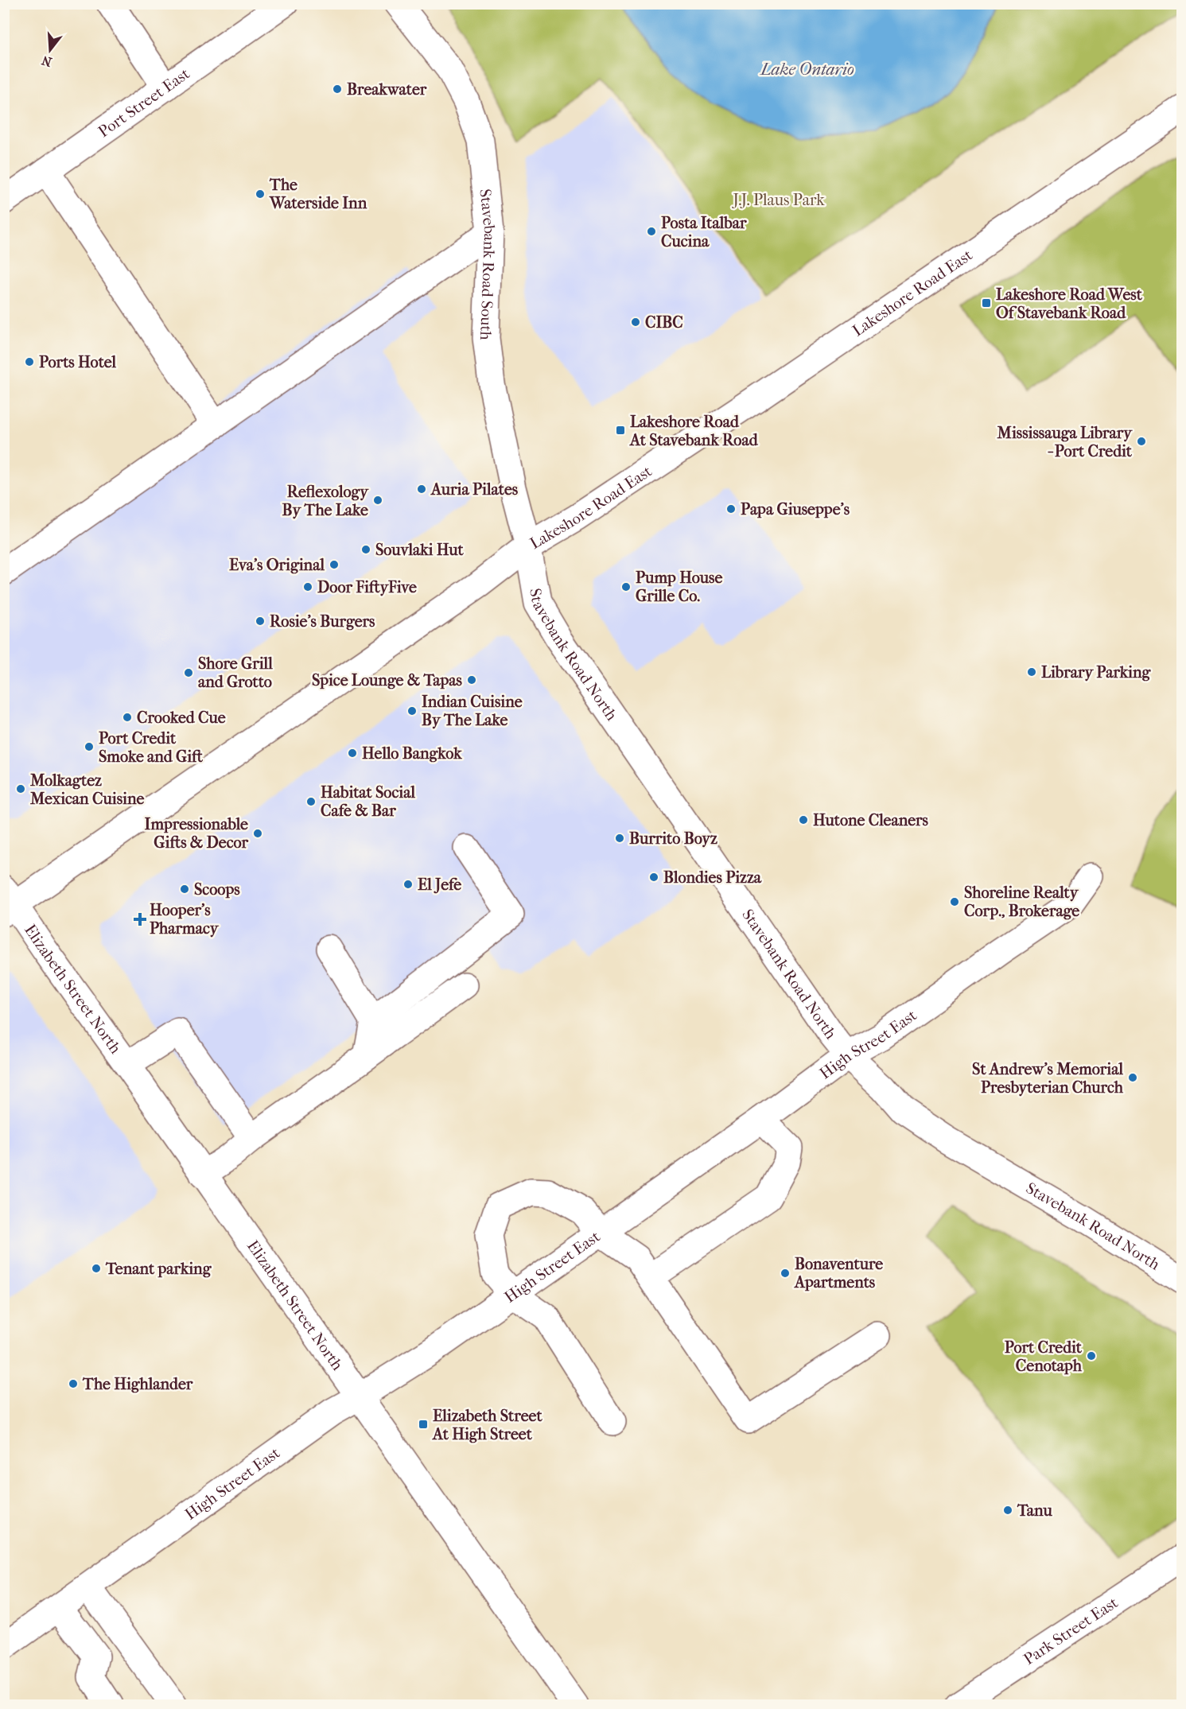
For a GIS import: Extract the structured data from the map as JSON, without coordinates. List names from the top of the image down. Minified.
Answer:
{"streets":{"street":["Port Street East","Stavebank Road South","Lakeshore Road East","Stavebank Road North","Elizabeth Street North","High Street East","Park Street East"]},"crossings":[["Stavebank Road South","Lakeshore Road East"],["Stavebank Road South","Stavebank Road North"],["Lakeshore Road East","Stavebank Road North"],["Lakeshore Road East","Elizabeth Street North"],["Stavebank Road North","High Street East"],["Elizabeth Street North","High Street East"]],"water":["Lake Ontario"],"parks":["J.J. Plaus Park"],"places":{"other":["Breakwater","The Waterside Inn","Posta Italbar Cucina","CIBC","Ports Hotel","Mississauga Library - Port Credit","Auria Pilates","Reflexology By The Lake","Papa Giuseppe's","Souvlaki Hut","Eva’s Original","Door FiftyFive","Pump House Grille Co.","Rosie’s Burgers","Library Parking","Shore Grill and Grotto","Spice Lounge & Tapas","Indian Cuisine By The Lake","Crooked Cue","Port Credit Smoke and Gift","Hello Bangkok","Molkagtez Mexican Cuisine","Habitat Social Cafe & Bar","Hutone Cleaners","Impressionable Gifts & Decor","Burrito Boyz","Blondies Pizza","El Jefe","Scoops","Shoreline Realty Corp., Brokerage","St Andrew's Memorial Presbyterian Church","Tenant parking","Bonaventure Apartments","Port Credit Cenotaph","The Highlander","Tanu"],"transit":["Lakeshore Road West Of Stavebank Road","Lakeshore Road At Stavebank Road","Elizabeth Street At High Street"],"health":["Hooper's Pharmacy"]},"north":"bottom"}
